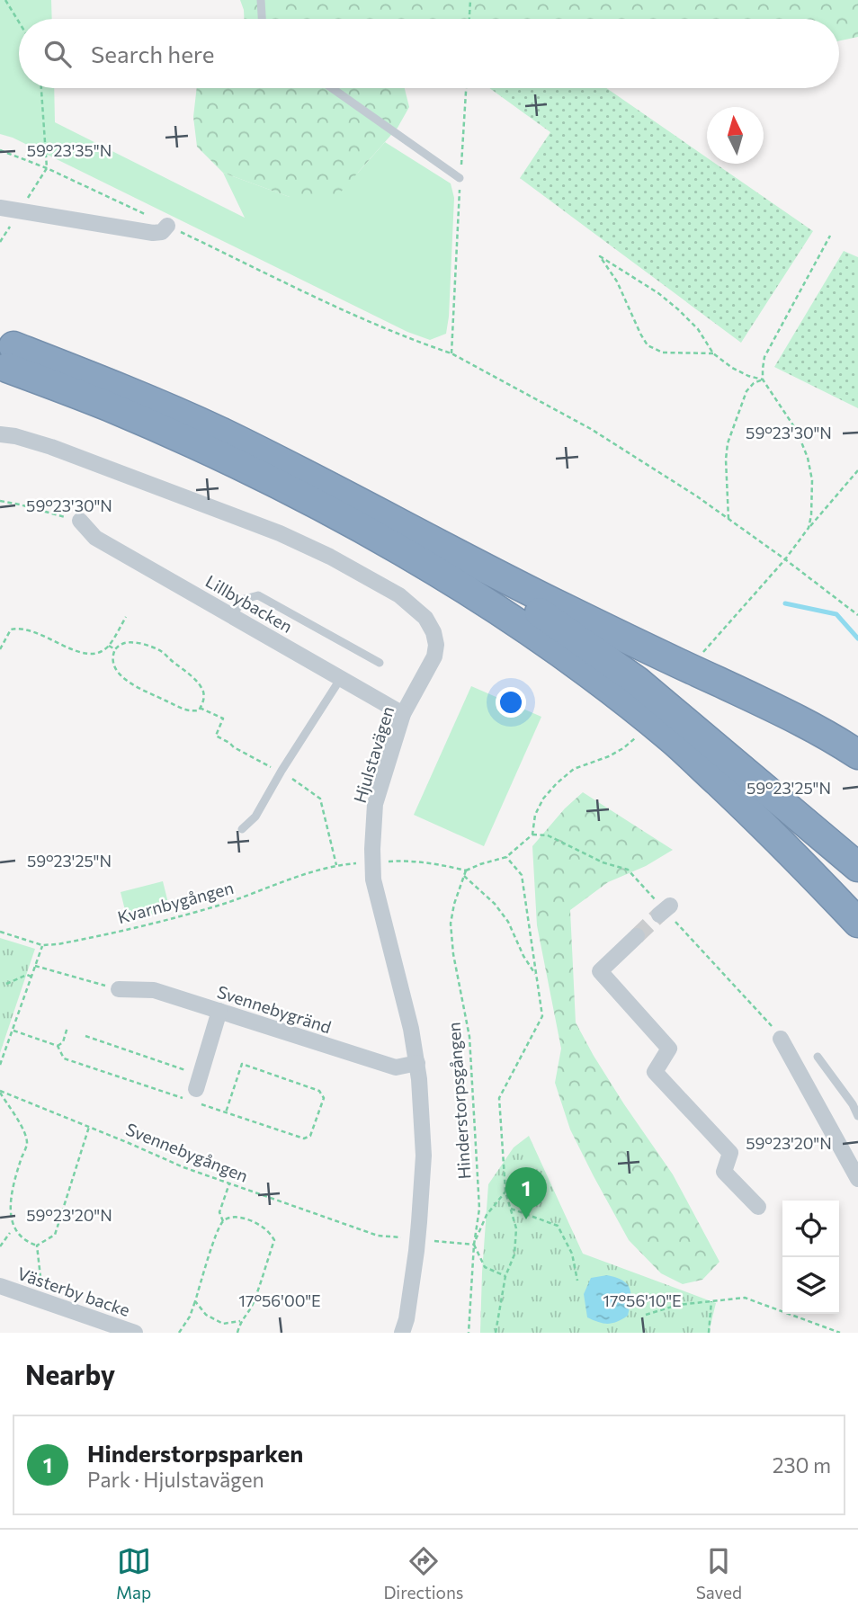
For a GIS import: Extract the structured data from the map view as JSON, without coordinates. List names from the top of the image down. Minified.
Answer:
{"streets":{"street":["Lillbybacken","Hjulstavägen","Svennebygränd","Västerby backe"],"path":["Kvarnbygången","Hinderstorpsgången","Svennebygången"]},"crossings":[["Lillbybacken","Hjulstavägen"],["Hjulstavägen","Svennebygränd"]],"north":"top","page":{"search":"Search here","pins":"1","heading":"Nearby","list":[{"mark":"1","name":"Hinderstorpsparken","note":"Park · Hjulstavägen","value":"230 m"}],"nav":["Map","Directions","Saved"]},"coordinates":["59°23'35\"N","59°23'30\"N","59°23'25\"N","59°23'20\"N","17°56'00\"E","17°56'10\"E"]}
